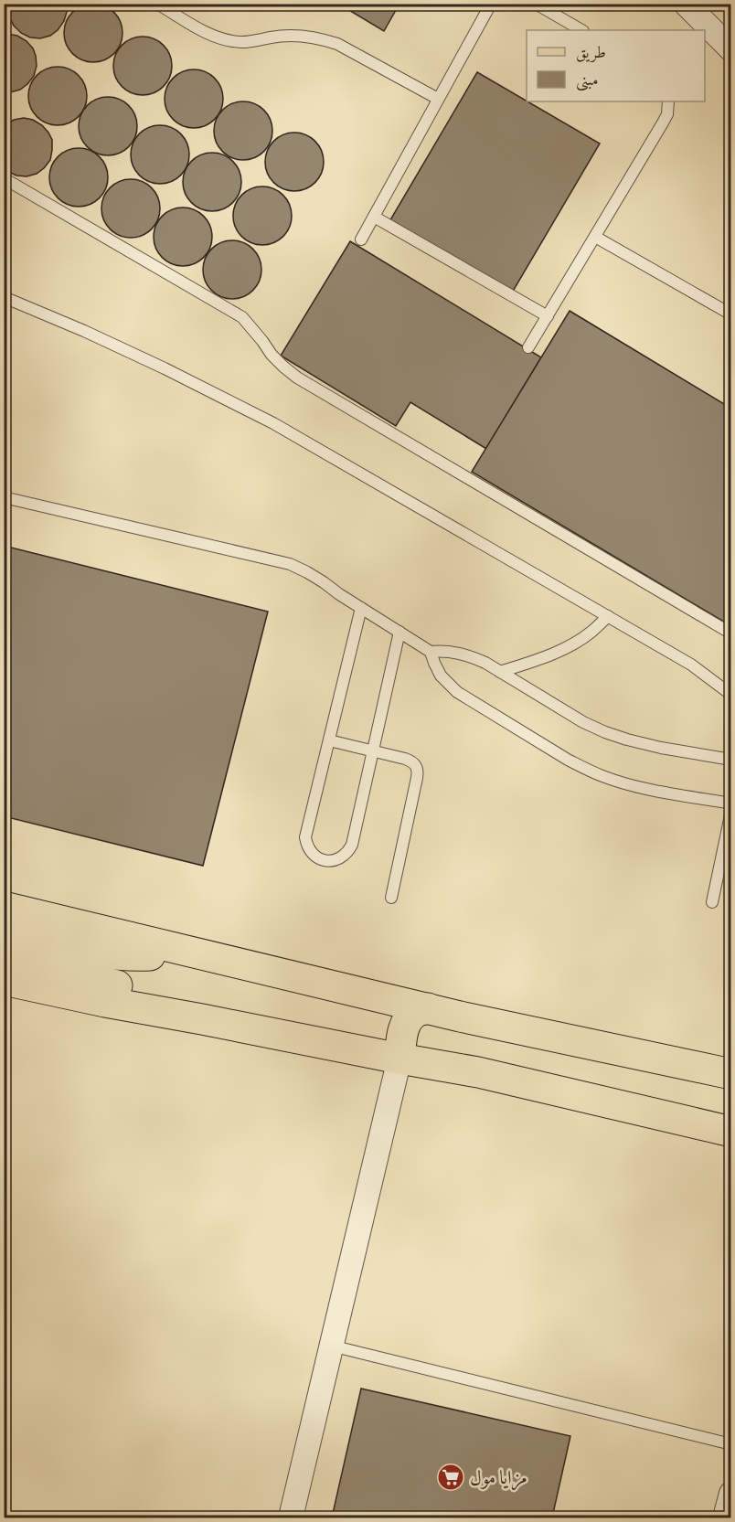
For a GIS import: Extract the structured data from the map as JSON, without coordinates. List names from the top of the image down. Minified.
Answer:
{"places":{"supermarket":["مزايا مول"]},"legend":["طريق","مبنى"]}
